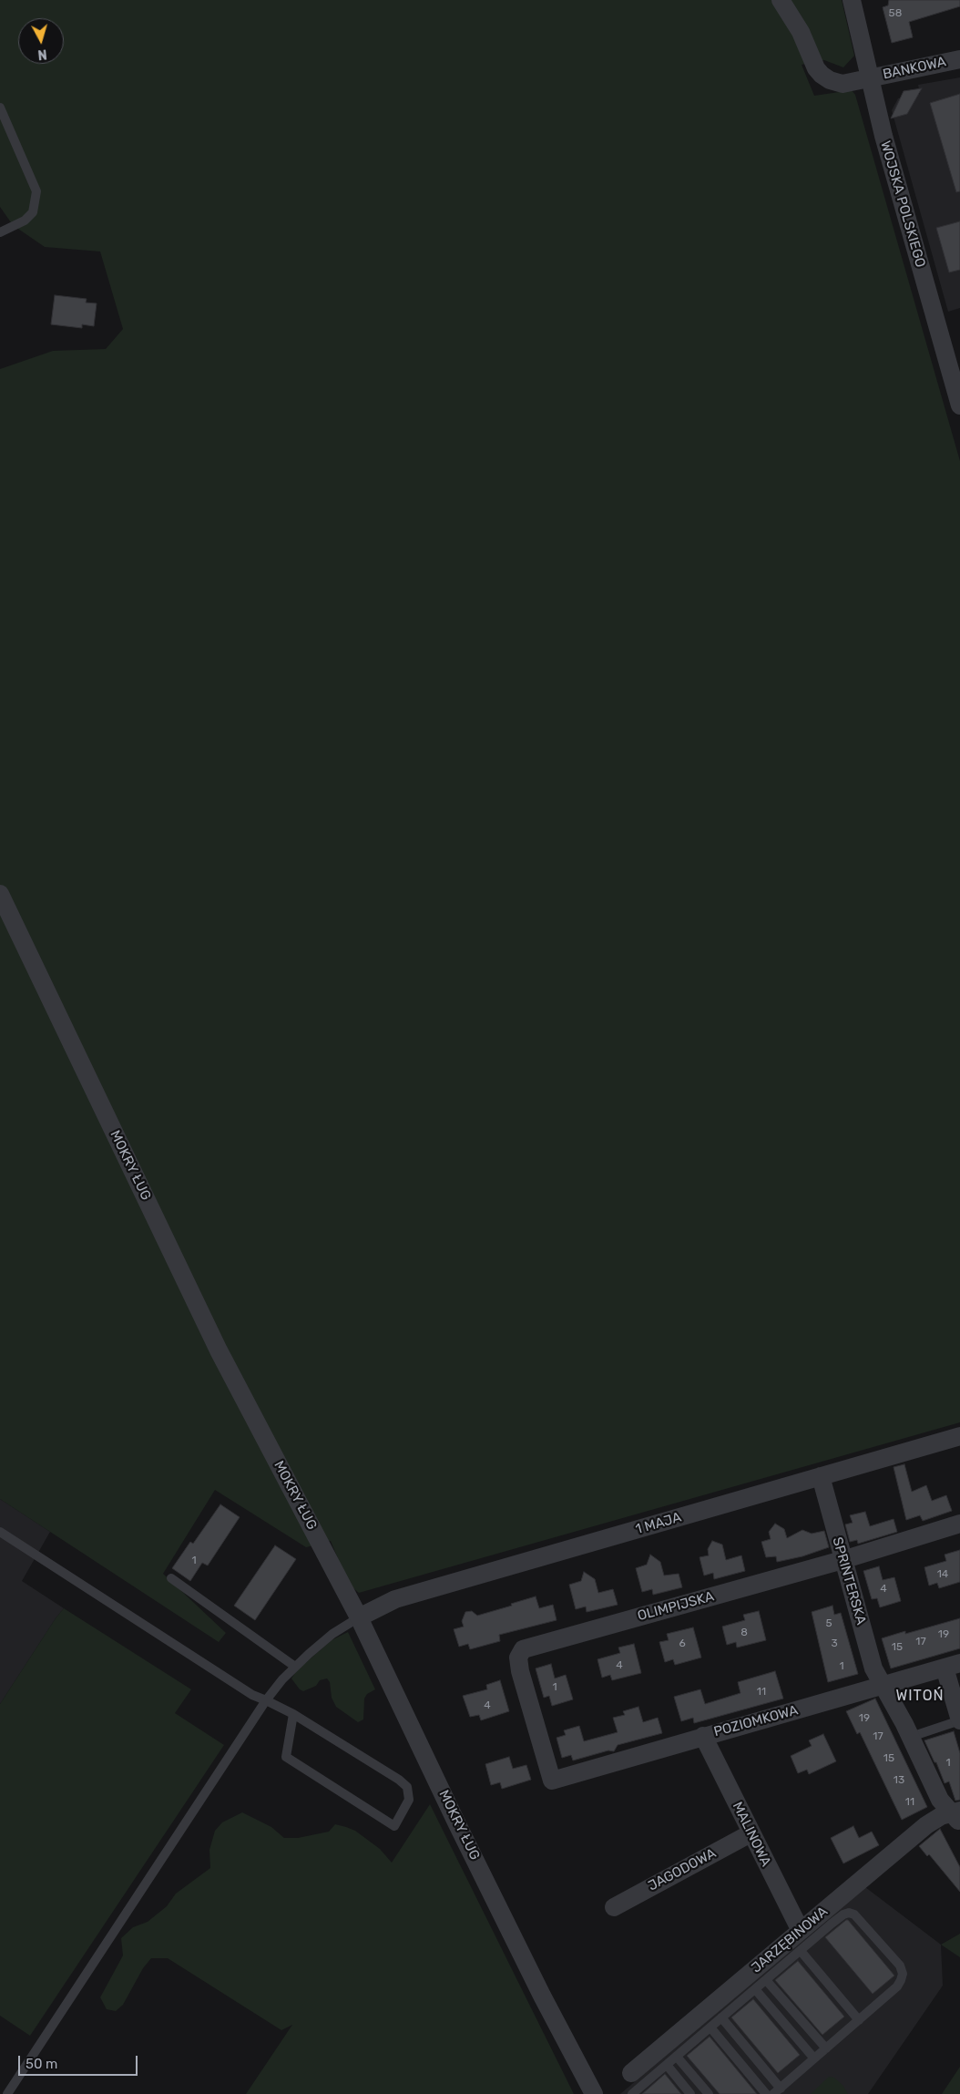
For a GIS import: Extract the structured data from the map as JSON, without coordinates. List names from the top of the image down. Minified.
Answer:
{"streets":{"street":["BANKOWA","WOJSKA POLSKIEGO","MOKRY ŁUG","1 MAJA","SPRINTERSKA","OLIMPIJSKA","POZIOMKOWA","MALINOWA","JAGODOWA","JARZĘBINOWA"]},"crossings":[["BANKOWA","WOJSKA POLSKIEGO"],["MOKRY ŁUG","1 MAJA"],["1 MAJA","SPRINTERSKA"],["SPRINTERSKA","OLIMPIJSKA"],["SPRINTERSKA","POZIOMKOWA"],["SPRINTERSKA","JARZĘBINOWA"],["OLIMPIJSKA","POZIOMKOWA"],["POZIOMKOWA","MALINOWA"],["MALINOWA","JAGODOWA"],["MALINOWA","JARZĘBINOWA"]],"districts":["WITOŃ"],"house_numbers":["58","1","14","4","5","8","19","17","6","3","15","4","1","1","11","4","19","17","15","1","13","11"],"scale_bar":"50 m","north":"bottom"}
